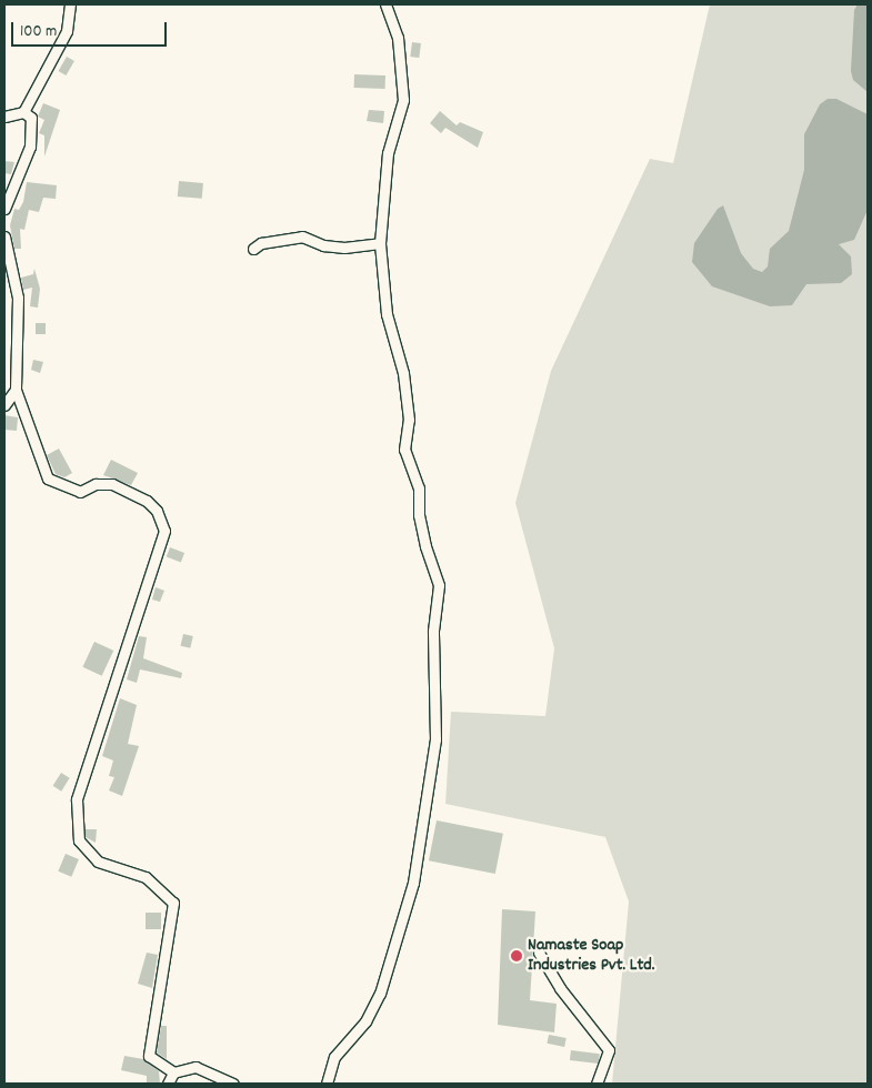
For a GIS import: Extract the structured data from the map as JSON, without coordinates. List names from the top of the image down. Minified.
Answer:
{"places":["Namaste Soap Industries Pvt. Ltd."],"scale_bar":"100 m"}
